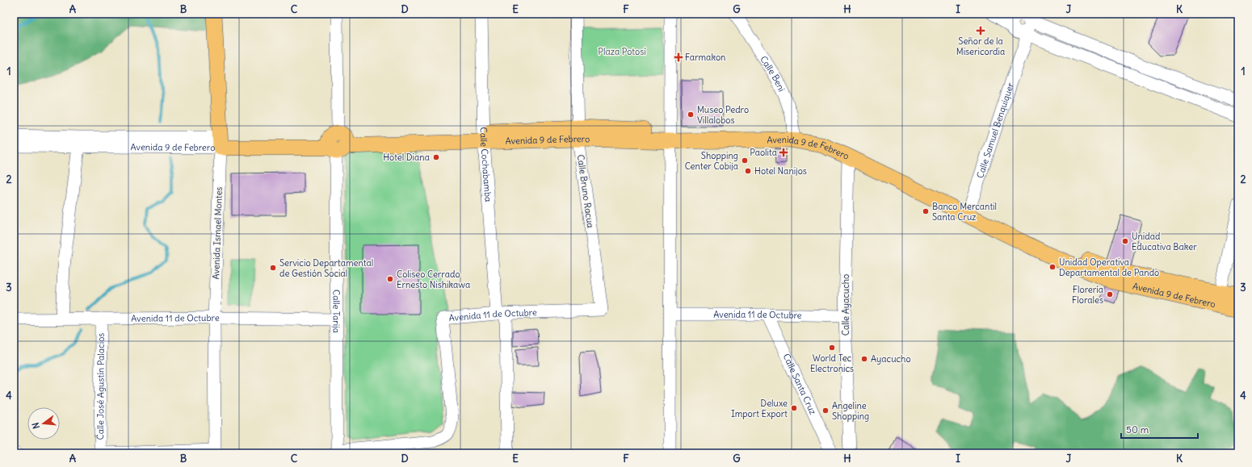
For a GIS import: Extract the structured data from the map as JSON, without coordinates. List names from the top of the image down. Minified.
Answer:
{"streets":{"main road":["Avenida 9 de Febrero","Avenida Ismael Montes"],"street":["Calle Beni","Calle Samuel Benquiquer","Calle Cochabamba","Calle Bruno Racua","Calle Ayacucho","Calle Tarija","Avenida 11 de Octubre","Calle Santa Cruz","Calle José Agustín Palacios"]},"crossings":[["Calle Beni","Avenida 9 de Febrero"],["Calle Samuel Benquiquer","Avenida 9 de Febrero"],["Avenida 9 de Febrero","Calle Cochabamba"],["Avenida 9 de Febrero","Calle Bruno Racua"],["Avenida 9 de Febrero","Avenida Ismael Montes"],["Avenida 9 de Febrero","Calle Ayacucho"],["Avenida 9 de Febrero","Calle Tarija"],["Calle Cochabamba","Avenida 11 de Octubre"],["Calle Bruno Racua","Avenida 11 de Octubre"],["Avenida Ismael Montes","Avenida 11 de Octubre"],["Calle Ayacucho","Avenida 11 de Octubre"],["Calle Tarija","Avenida 11 de Octubre"],["Avenida 11 de Octubre","Calle Santa Cruz"],["Avenida 11 de Octubre","Calle José Agustín Palacios"]],"parks":["Plaza Potosí"],"places":{"health":["Señor de la Misericordia","Farmakon","Paolita"],"other":["Museo Pedro Villalobos","Hotel Diana","Shopping Center Cobija","Hotel Nanijos","Banco Mercantil Santa Cruz","Unidad Educativa Baker","Unidad Operativa Departamental de Pando","Servicio Departamental de Gestión Social","Coliseo Cerrado Ernesto Nishikawa","Florería Florales","World Tec Electronics","Ayacucho","Deluxe Import Export","Angeline Shopping"]},"scale_bar":"50 m","north":"left","grid":{"columns":["A","B","C","D","E","F","G","H","I","J","K"],"rows":["1","2","3","4"]}}
